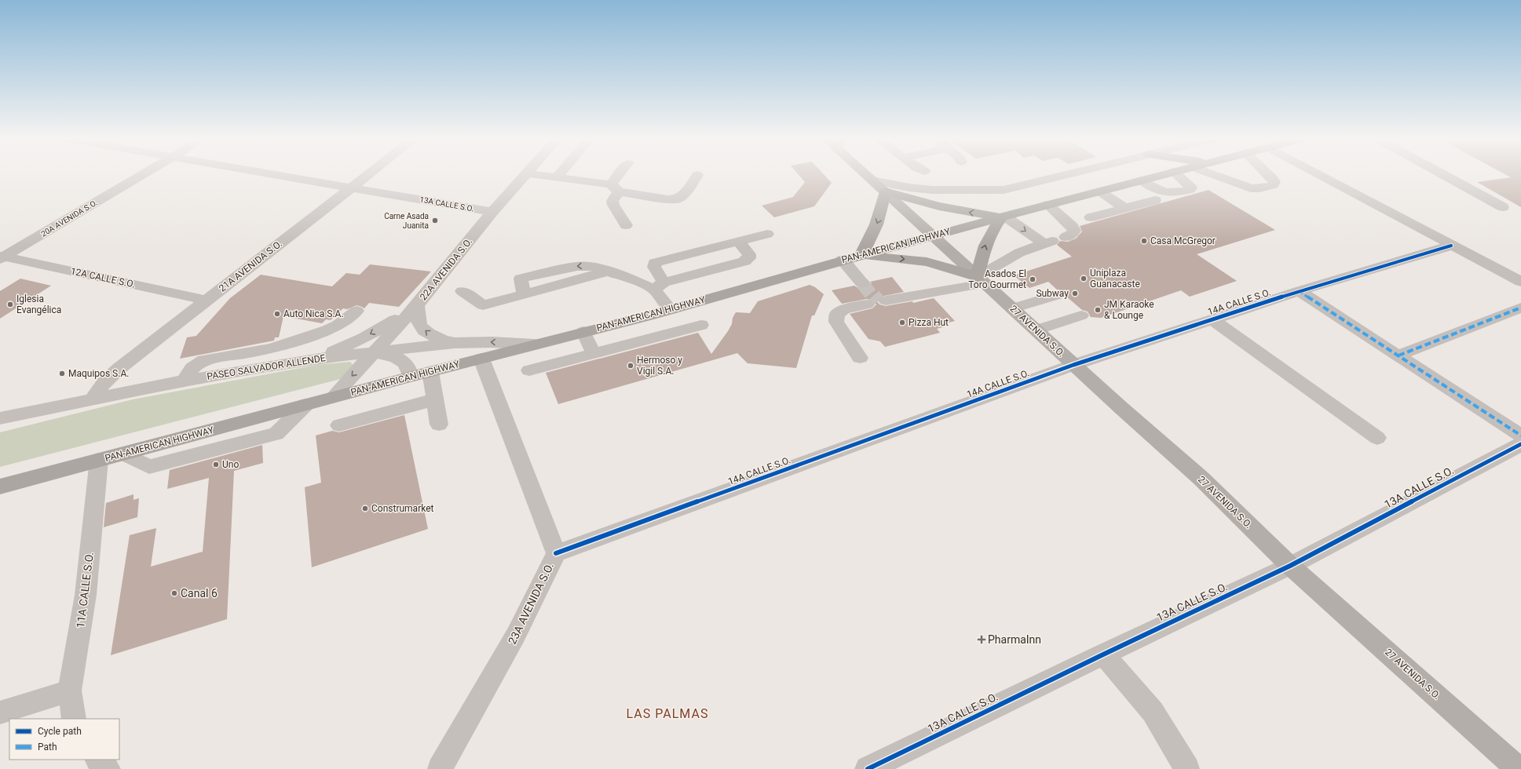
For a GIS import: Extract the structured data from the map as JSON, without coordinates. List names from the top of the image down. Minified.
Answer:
{"streets":{"highway":["PAN-AMERICAN HIGHWAY"],"main road":["27 AVENIDA S.O."],"street":["13A CALLE S.O.","20A AVENIDA S.O.","21A AVENIDA S.O.","22A AVENIDA S.O.","12A CALLE S.O.","14A CALLE S.O.","PASEO SALVADOR ALLENDE","11A CALLE S.O.","23A AVENIDA S.O."]},"crossings":[["13A CALLE S.O.","21A AVENIDA S.O."],["13A CALLE S.O.","22A AVENIDA S.O."],["13A CALLE S.O.","27 AVENIDA S.O."],["20A AVENIDA S.O.","12A CALLE S.O."],["PAN-AMERICAN HIGHWAY","22A AVENIDA S.O."],["PAN-AMERICAN HIGHWAY","27 AVENIDA S.O."],["PAN-AMERICAN HIGHWAY","PASEO SALVADOR ALLENDE"],["PAN-AMERICAN HIGHWAY","11A CALLE S.O."],["PAN-AMERICAN HIGHWAY","23A AVENIDA S.O."],["21A AVENIDA S.O.","12A CALLE S.O."],["21A AVENIDA S.O.","PASEO SALVADOR ALLENDE"],["22A AVENIDA S.O.","PASEO SALVADOR ALLENDE"],["14A CALLE S.O.","27 AVENIDA S.O."],["14A CALLE S.O.","23A AVENIDA S.O."]],"districts":["LAS PALMAS"],"places":{"other":["Carne Asada Juanita","Casa McGregor","Uniplaza Guanacaste","Asados El Toro Gourmet","Subway","Iglesia Evangélica","JM Karaoke & Lounge","Auto Nica S.A.","Pizza Hut","Hermoso y Vigil S.A.","Maquipos S.A.","Uno","Construmarket","Canal 6"],"health":["PharmaInn"]},"legend":["Cycle path","Path"]}
